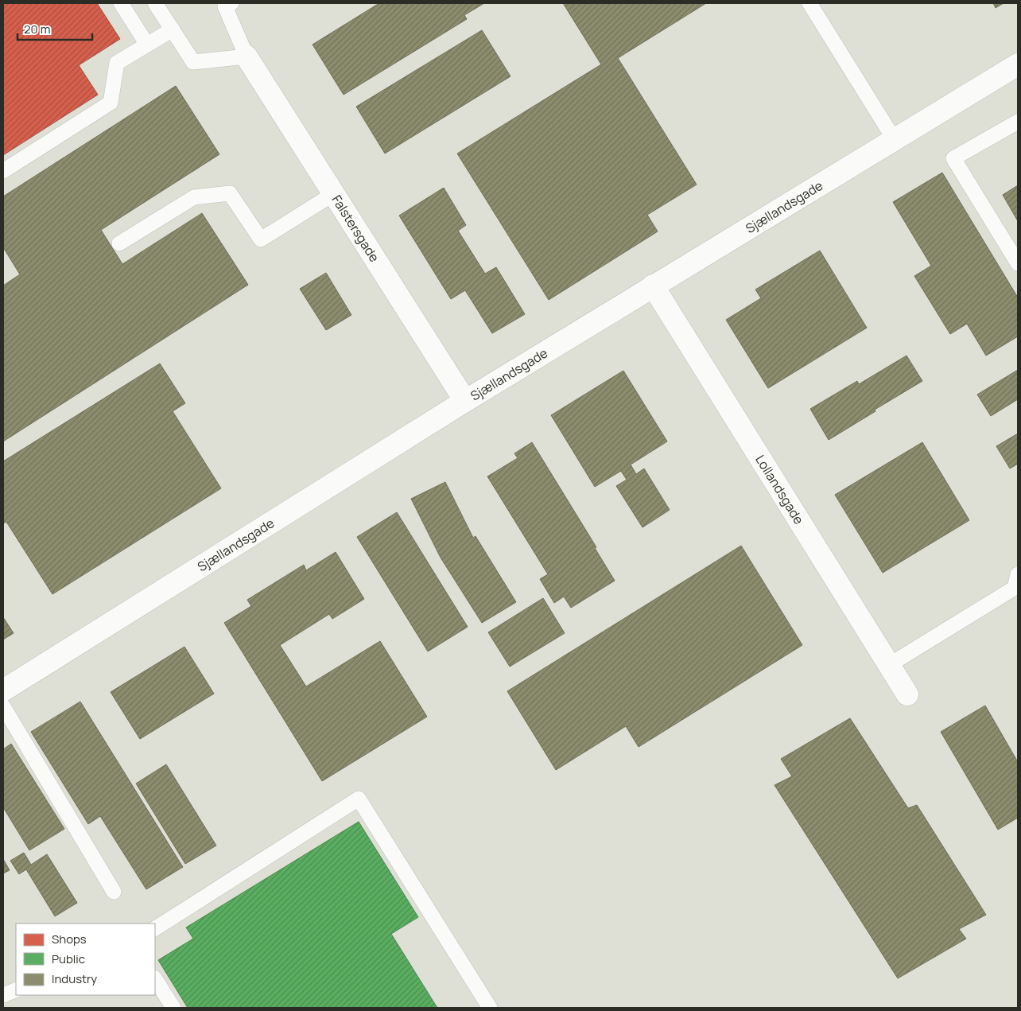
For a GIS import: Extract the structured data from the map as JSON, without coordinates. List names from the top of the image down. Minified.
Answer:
{"streets":{"street":["Sjællandsgade","Falstersgade","Lollandsgade"]},"crossings":[["Sjællandsgade","Falstersgade"],["Sjællandsgade","Lollandsgade"]],"legend":["Shops","Public","Industry"],"scale_bar":"20 m"}
